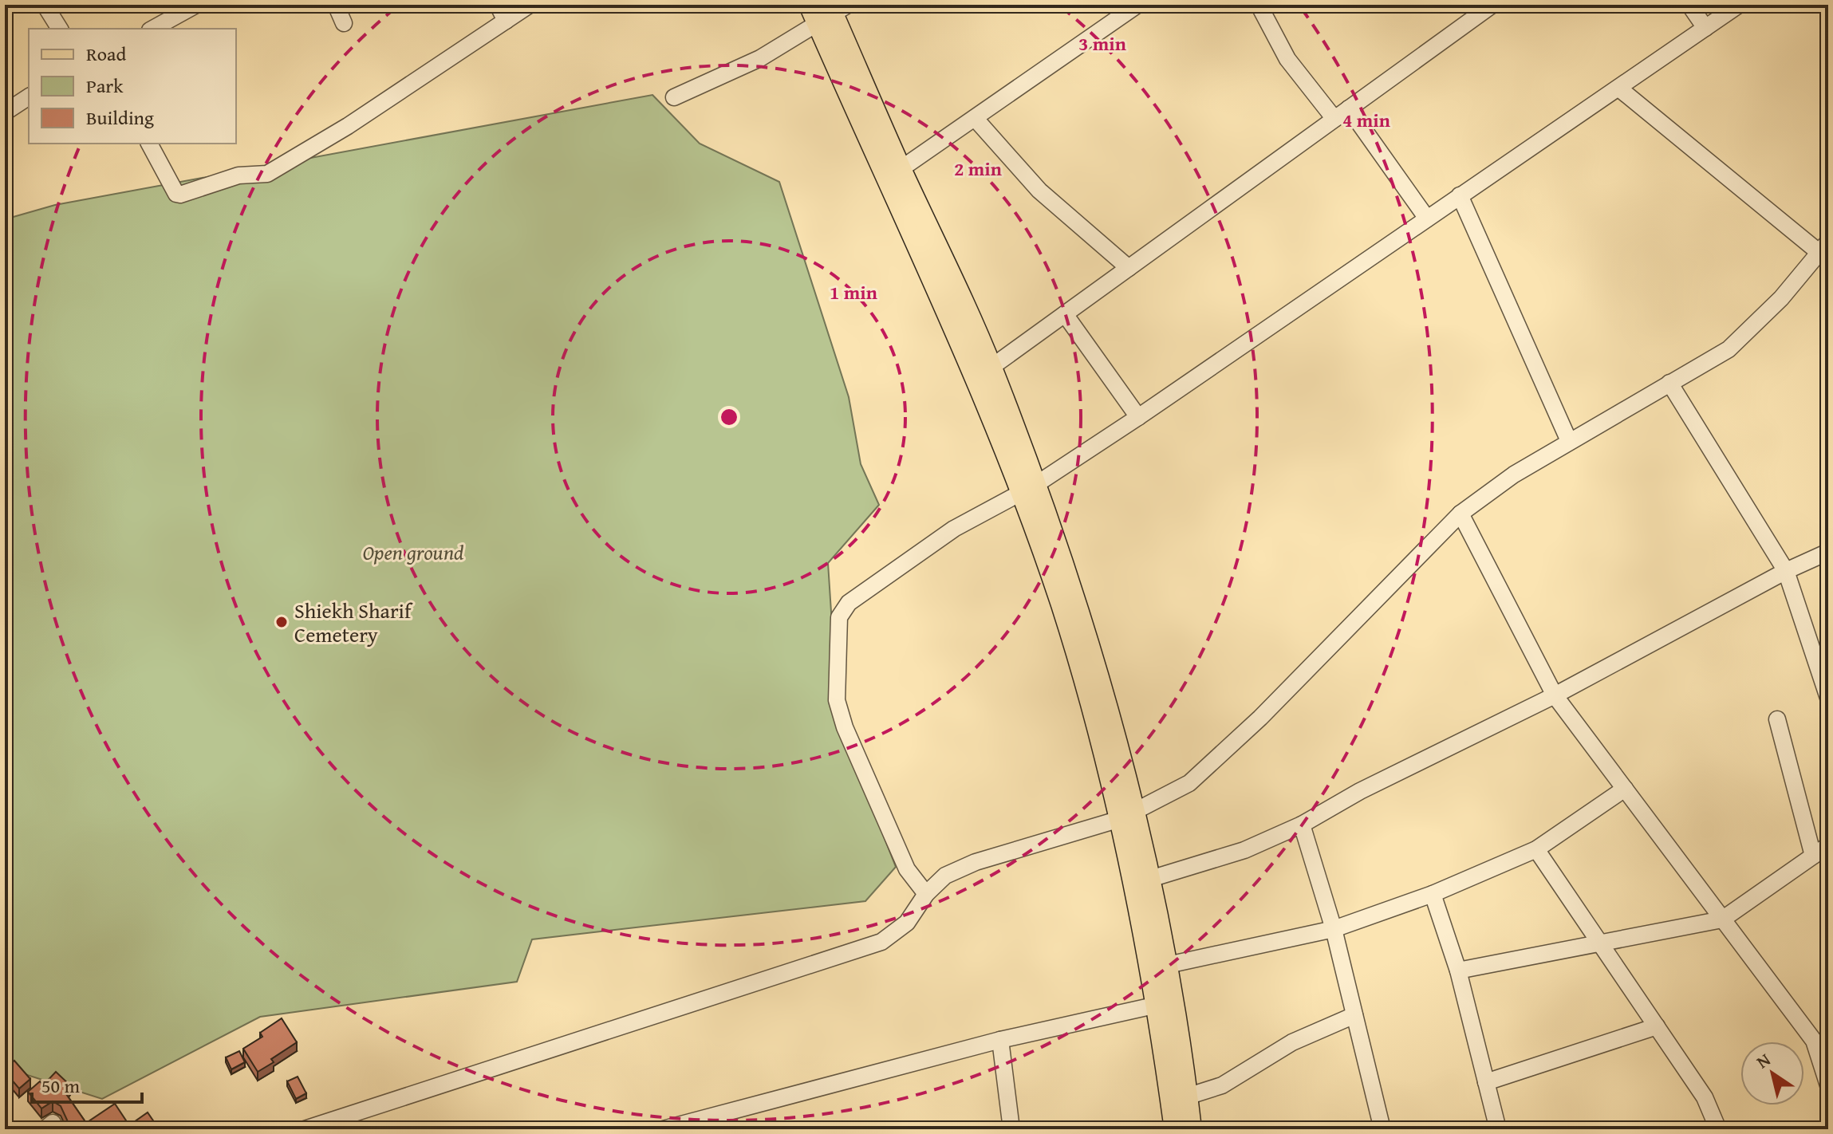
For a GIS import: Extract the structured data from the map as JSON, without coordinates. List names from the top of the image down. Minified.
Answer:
{"parks":["Open ground"],"places":["Shiekh Sharif Cemetery"],"legend":["Road","Park","Building"],"scale_bar":"50 m","north":"top left","rings":["3 min","4 min","2 min","1 min"]}
